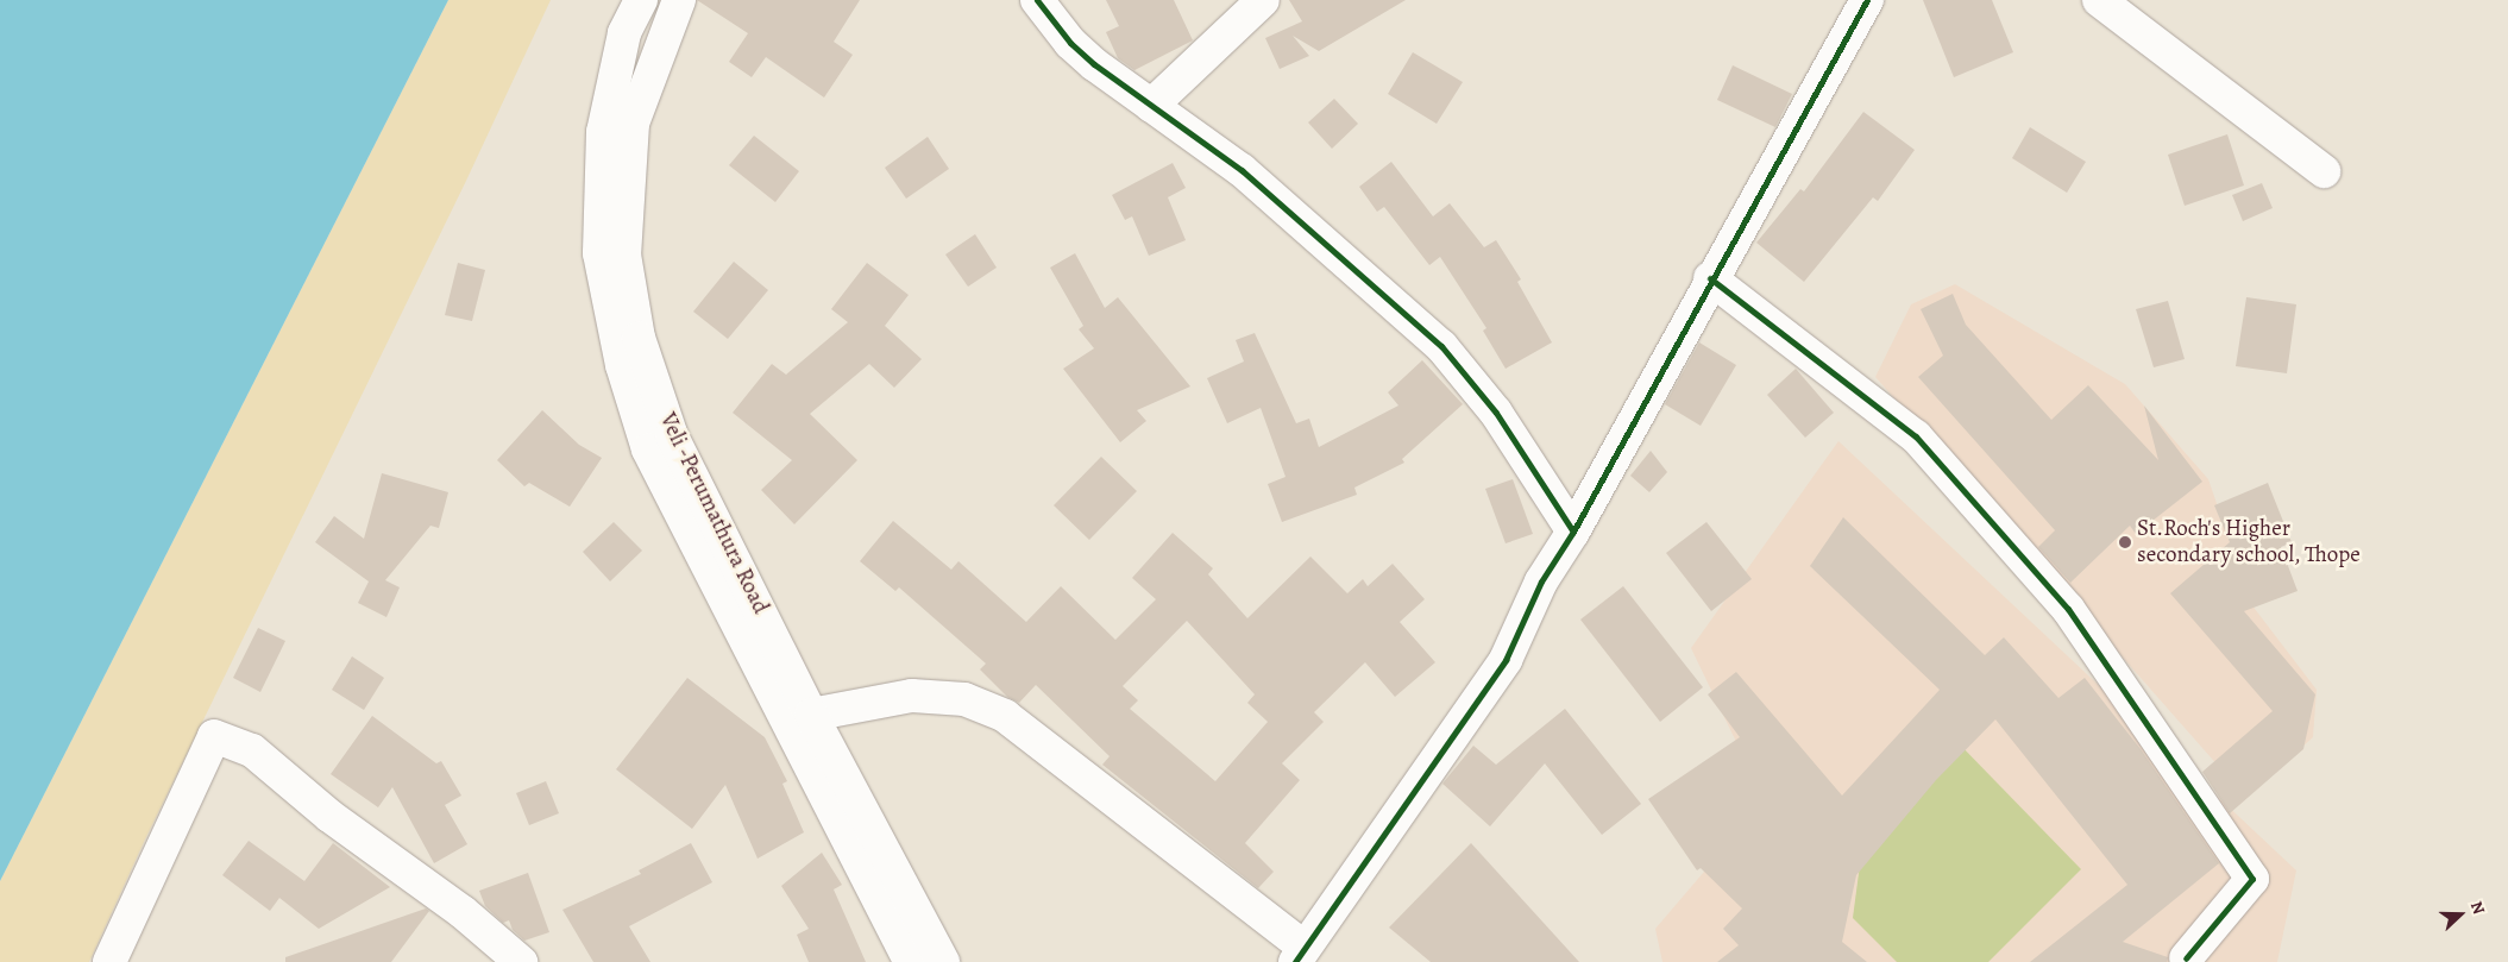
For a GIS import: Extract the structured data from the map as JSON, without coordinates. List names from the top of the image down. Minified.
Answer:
{"streets":{"street":["Veli -Perumathura Road"]},"places":["St.Roch's Higher secondary school, Thope"],"north":"right"}
